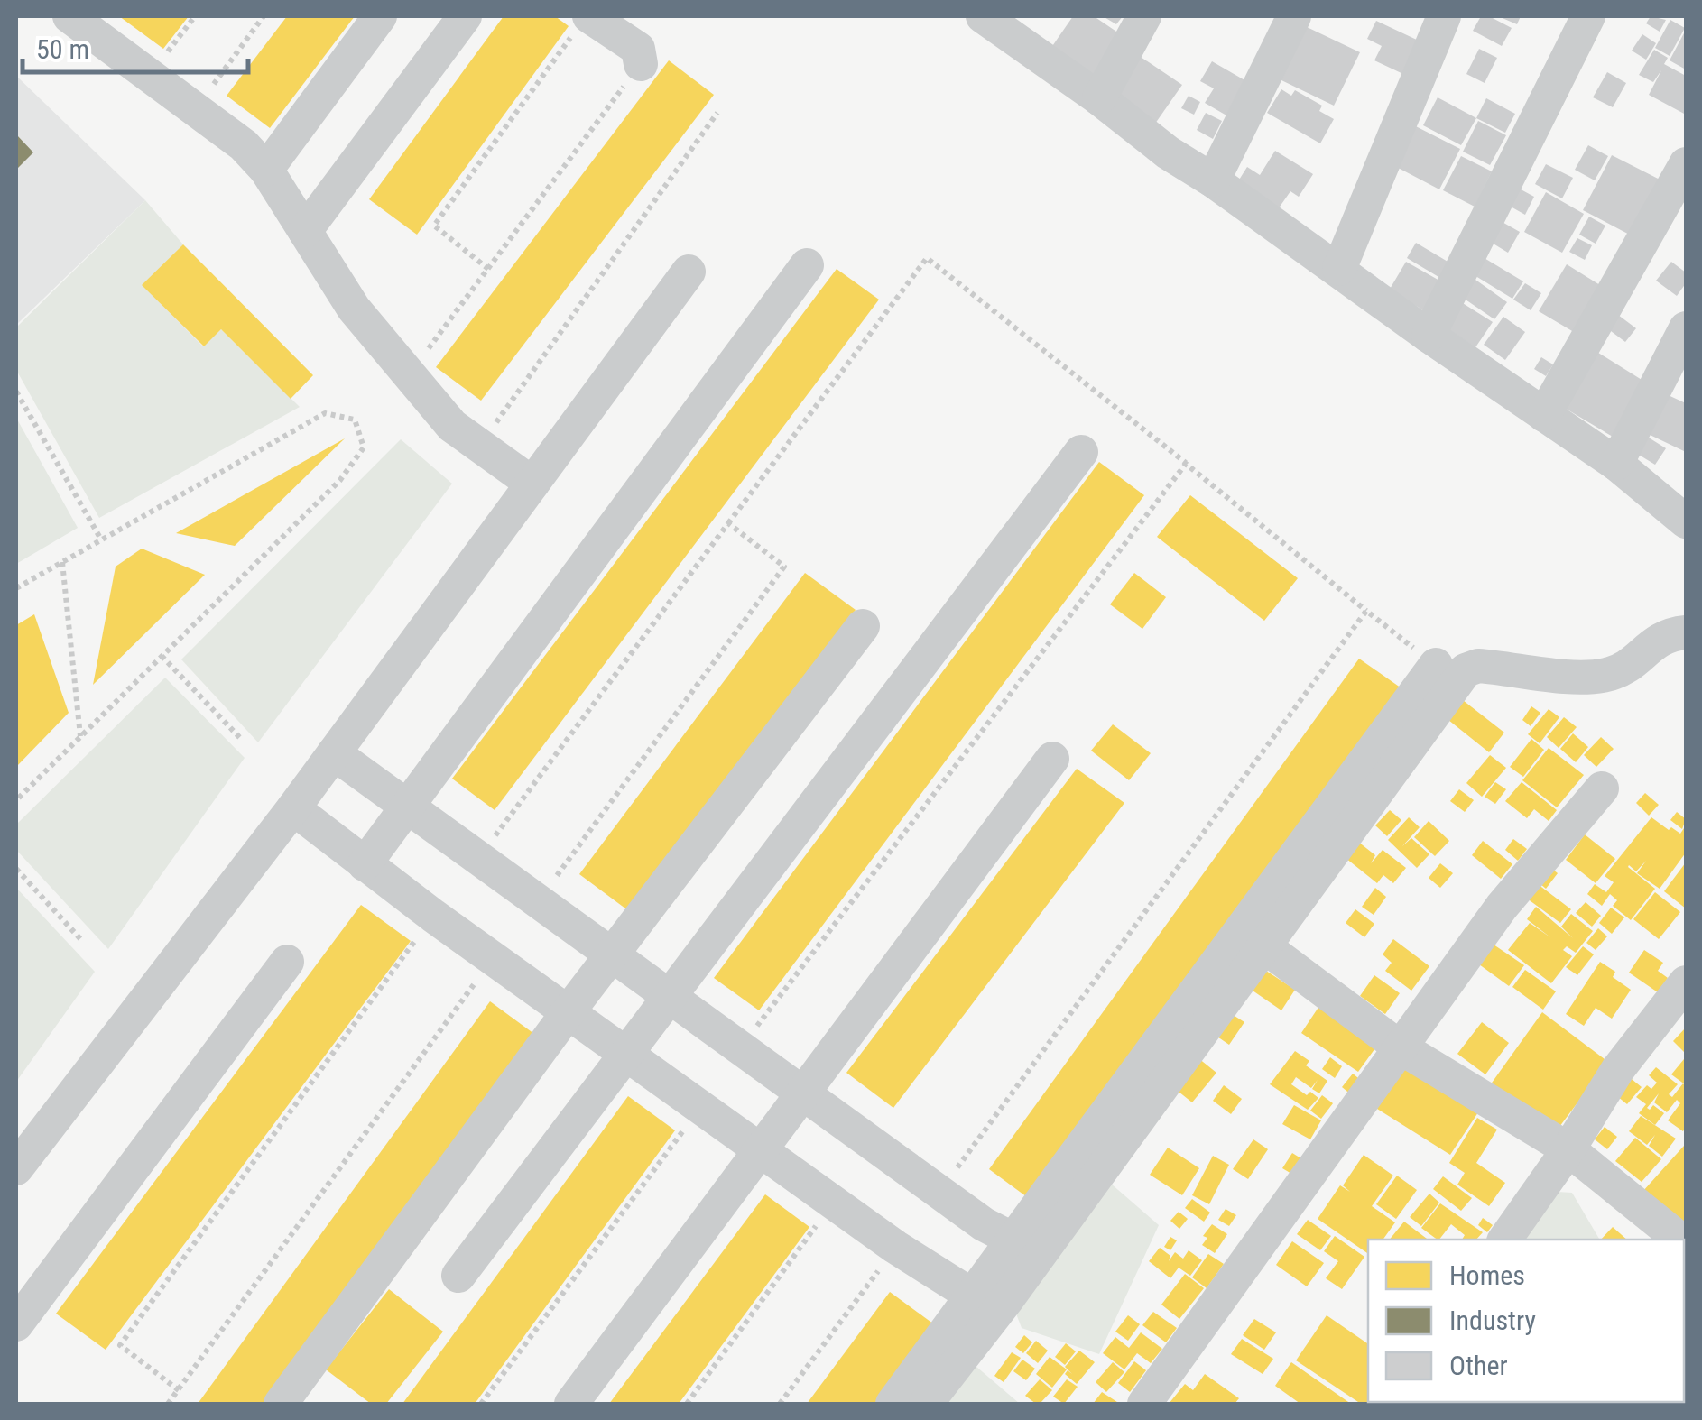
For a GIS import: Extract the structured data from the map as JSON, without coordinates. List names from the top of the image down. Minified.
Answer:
{"legend":["Homes","Industry","Other"],"scale_bar":"50 m"}
